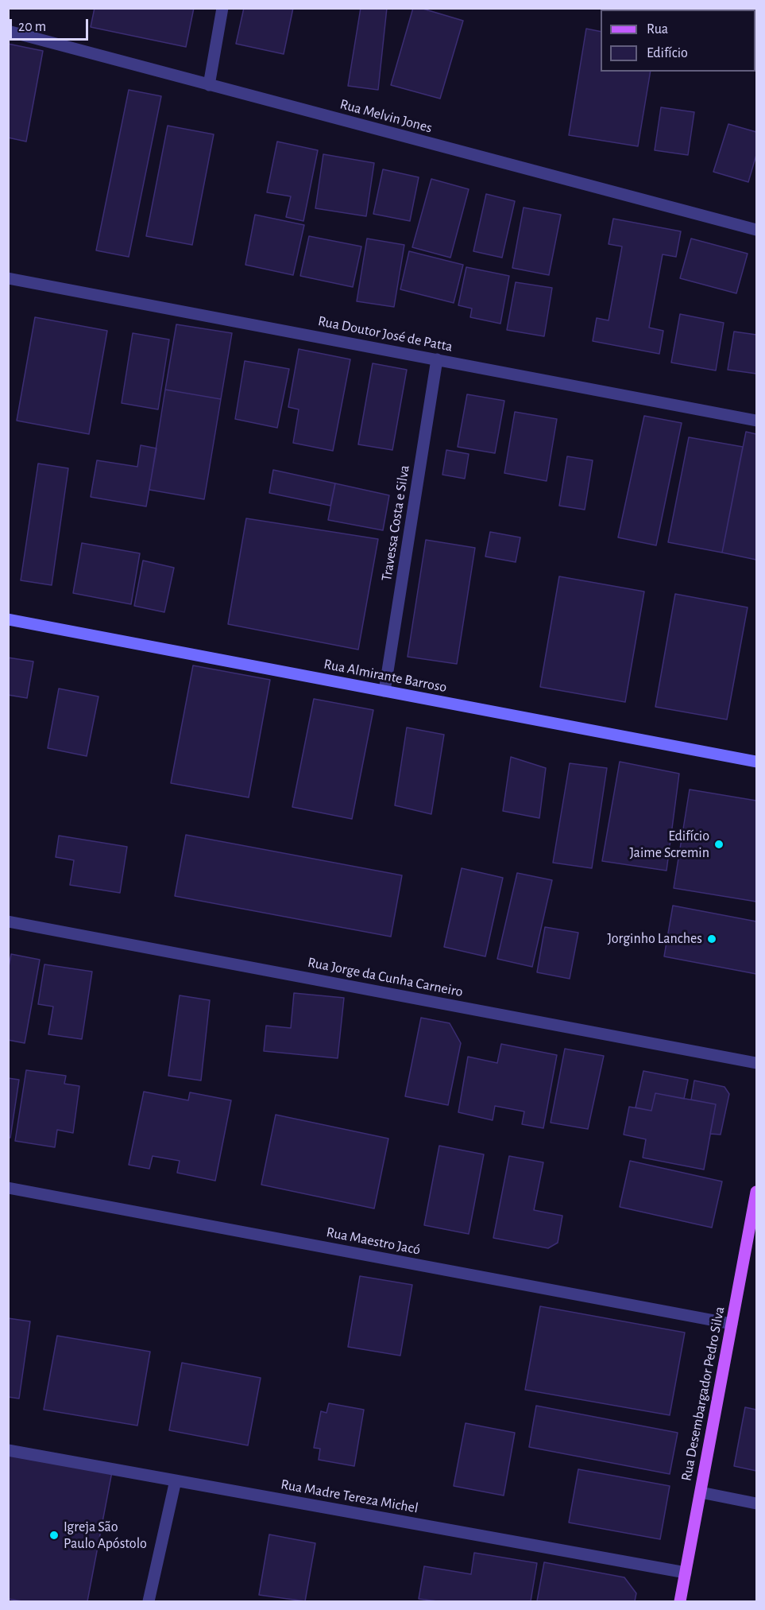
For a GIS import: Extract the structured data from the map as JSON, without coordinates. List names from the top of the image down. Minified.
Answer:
{"streets":{"main road":["Rua Almirante Barroso","Rua Desembargador Pedro Silva"],"street":["Rua Melvin Jones","Rua Doutor José de Patta","Travessa Costa e Silva","Rua Jorge da Cunha Carneiro","Rua Maestro Jacó","Rua Madre Tereza Michel"]},"crossings":[["Rua Doutor José de Patta","Travessa Costa e Silva"],["Travessa Costa e Silva","Rua Almirante Barroso"],["Rua Maestro Jacó","Rua Desembargador Pedro Silva"],["Rua Desembargador Pedro Silva","Rua Madre Tereza Michel"]],"places":["Edifício Jaime Scremin","Jorginho Lanches","Igreja São Paulo Apóstolo"],"legend":["Rua","Edifício"],"scale_bar":"20 m"}
